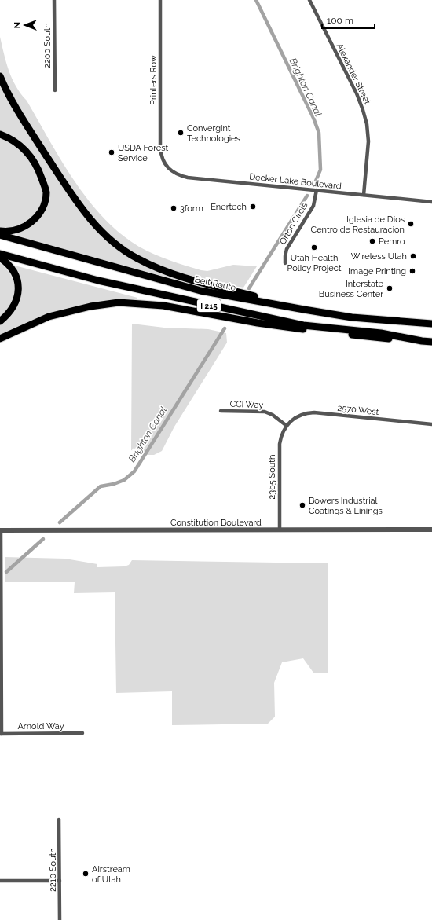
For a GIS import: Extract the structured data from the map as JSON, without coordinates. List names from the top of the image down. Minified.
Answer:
{"streets":{"highway":["Belt Route","I 215"],"street":["2200 South","Alexander Street","Printers Row","Decker Lake Boulevard","Orton Circle","CCI Way","2570 West","2365 South","Constitution Boulevard","Arnold Way","2210 South"]},"crossings":[["Alexander Street","Decker Lake Boulevard"],["Printers Row","Decker Lake Boulevard"],["Decker Lake Boulevard","Orton Circle"],["CCI Way","2570 West"],["CCI Way","2365 South"],["2570 West","2365 South"],["2365 South","Constitution Boulevard"]],"water":["Brighton Canal"],"places":["Convergint Technologies","USDA Forest Service","Enertech","3form","Iglesia de Dios Centro de Restauracion","Pemro","Utah Health Policy Project","Wireless Utah","Image Printing","Interstate Business Center","Bowers Industrial Coatings & Linings","Airstream of Utah"],"scale_bar":"100 m","north":"left"}
